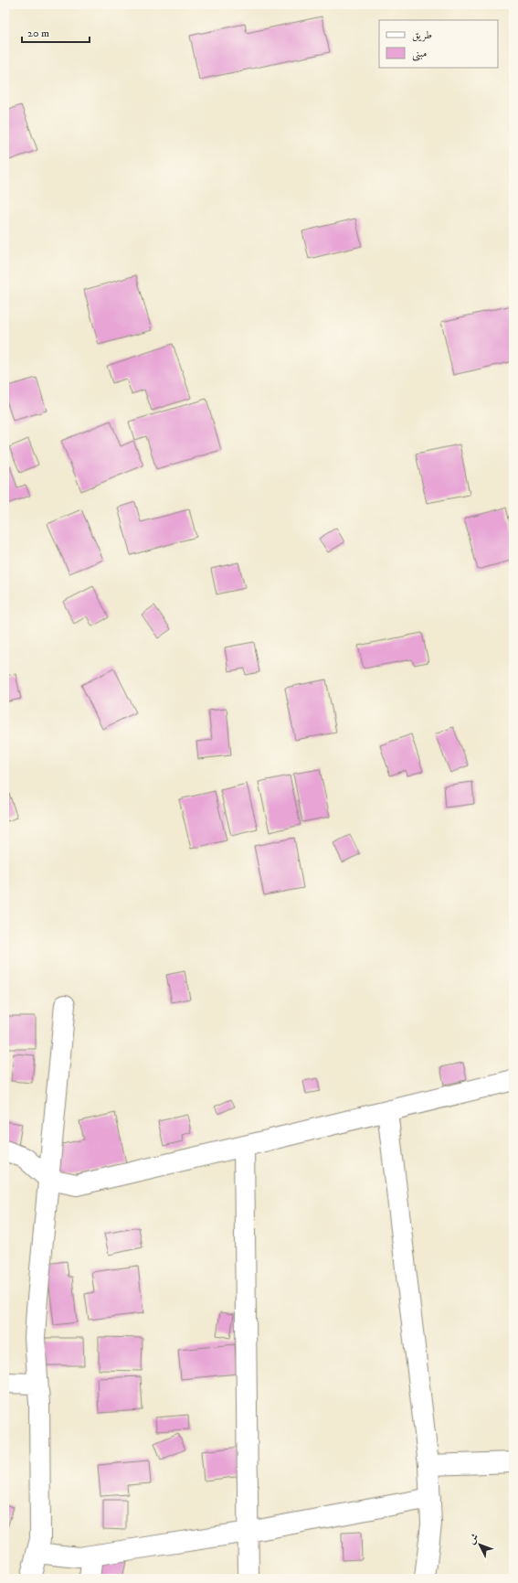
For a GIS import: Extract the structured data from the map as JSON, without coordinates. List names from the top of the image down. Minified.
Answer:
{"legend":["طريق","مبنى"],"scale_bar":"20 m","north":"top left"}
